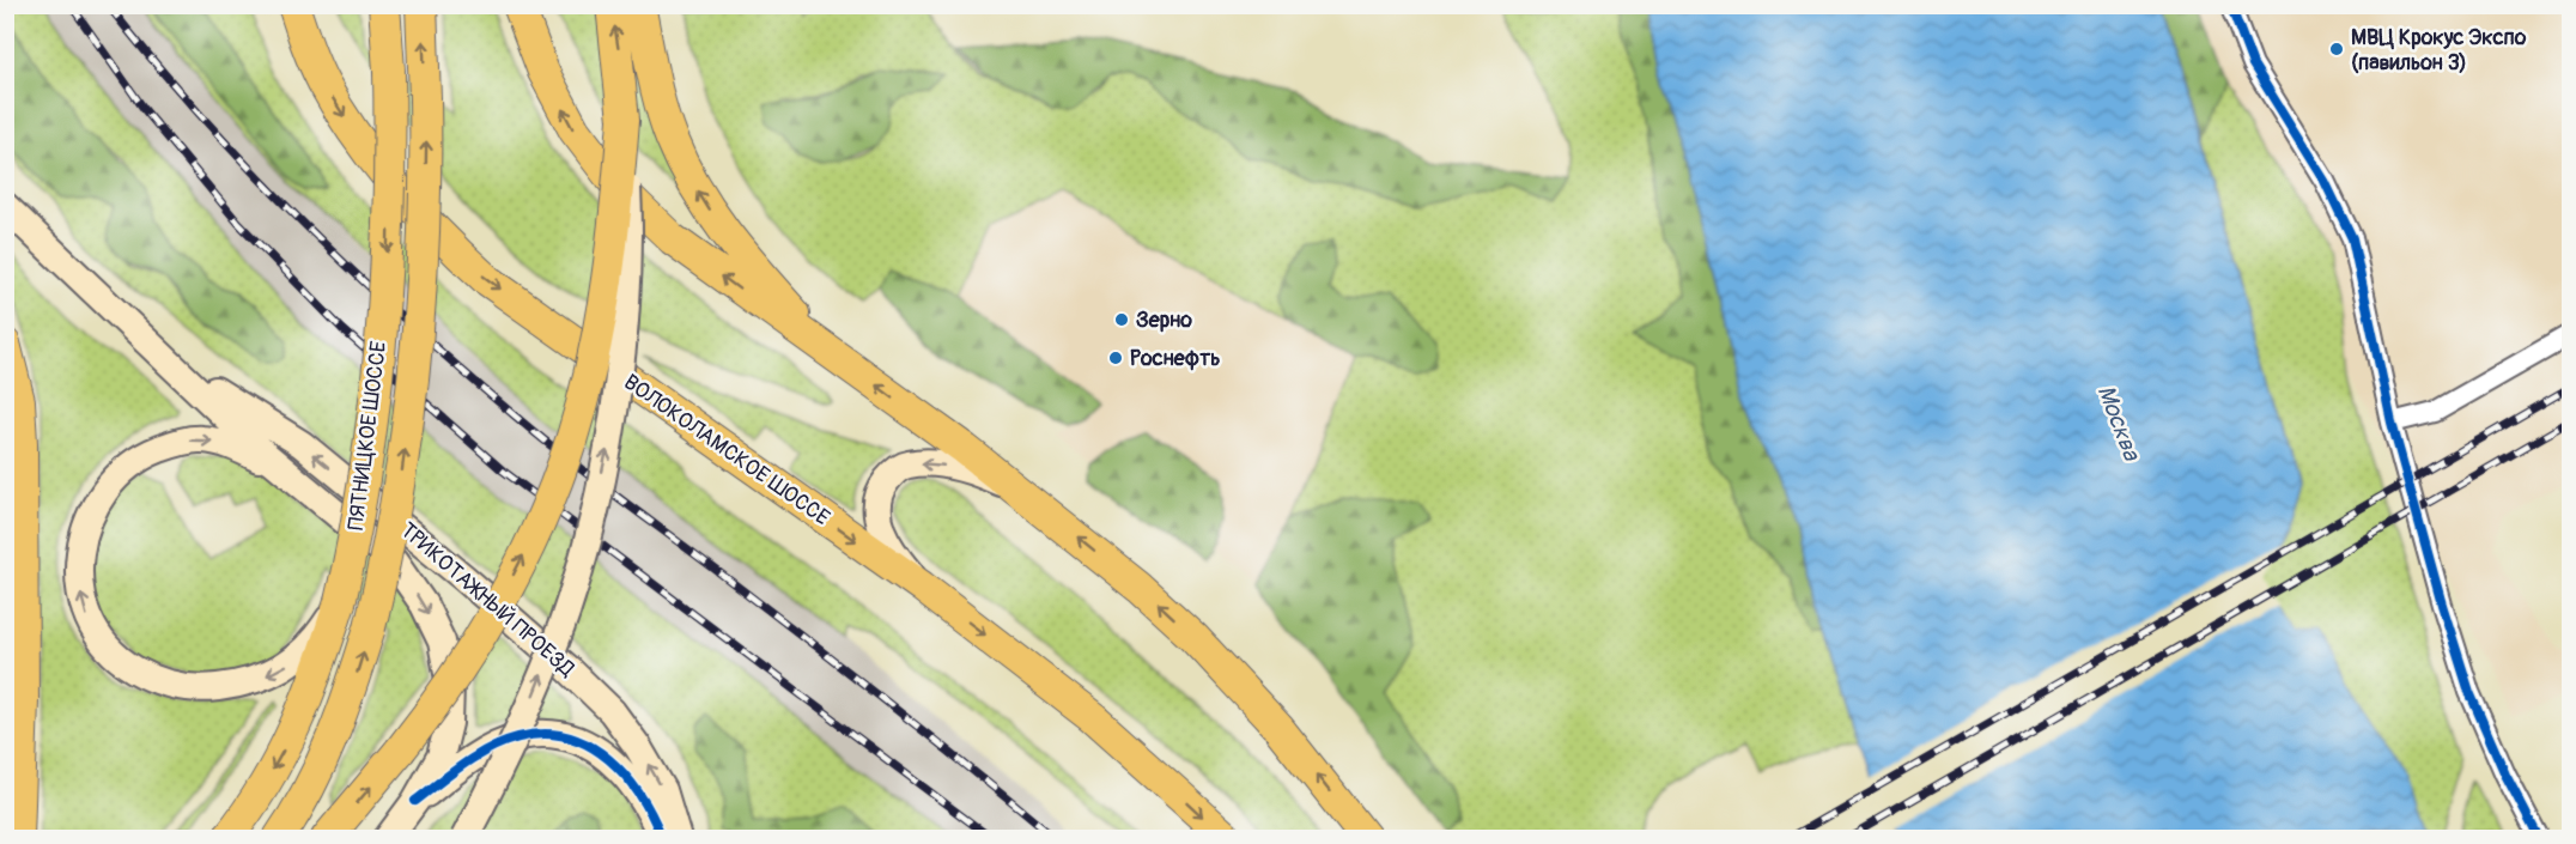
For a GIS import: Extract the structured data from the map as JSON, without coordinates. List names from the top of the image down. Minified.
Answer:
{"streets":{"main road":["ПЯТНИЦКОЕ ШОССЕ","ВОЛОКОЛАМСКОЕ ШОССЕ","ТРИКОТАЖНЫЙ ПРОЕЗД"]},"water":["Москва"],"places":["МВЦ Крокус Экспо (павильон 3)","Зерно","Роснефть"]}
